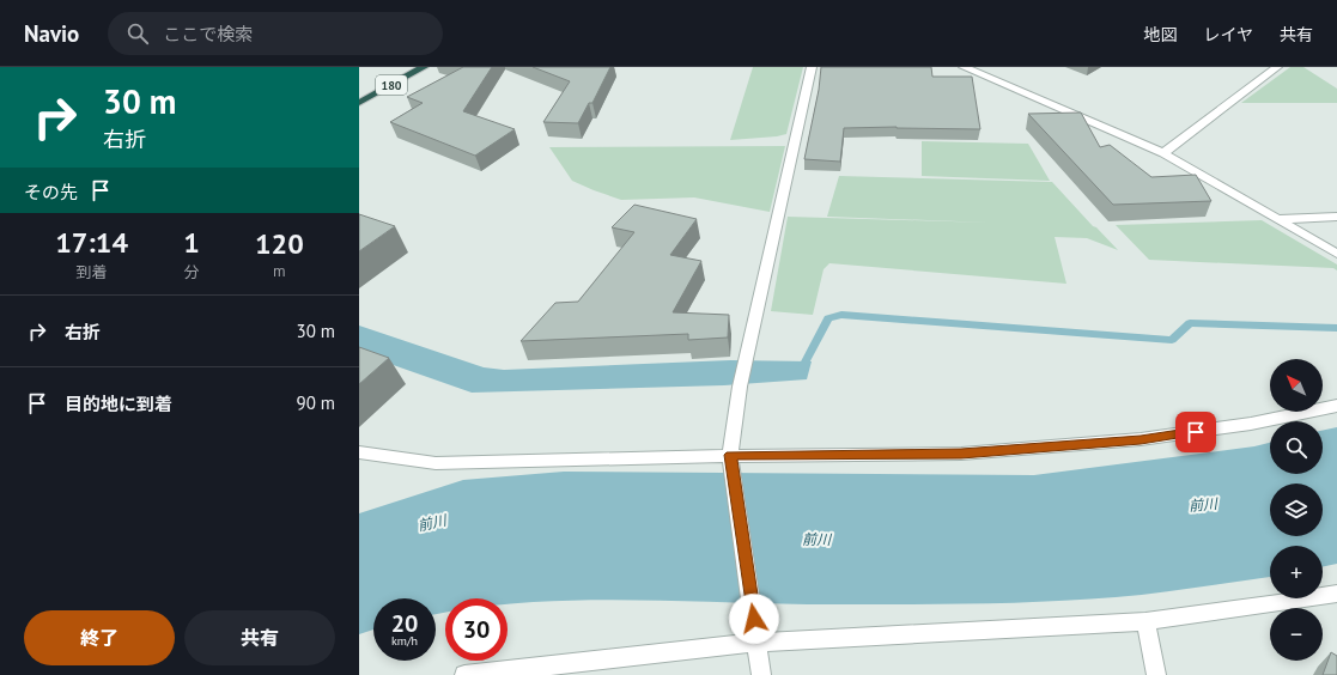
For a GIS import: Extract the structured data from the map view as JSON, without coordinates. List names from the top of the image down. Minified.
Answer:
{"streets":{"highway":["180"]},"water":["前川"],"north":"top left","page":{"header":"Navio","search":"ここで検索","nav":["地図","レイヤ","共有"],"turn":["30 m","右折"],"then":"その先","eta":["17:14","到着","1","分","120","m"],"list":[{"name":"右折","value":"30 m"},{"name":"目的地に到着","value":"90 m"}],"map_buttons":["+","−"],"speed":"20 km/h","limit":"30","buttons":["終了","共有"]}}
